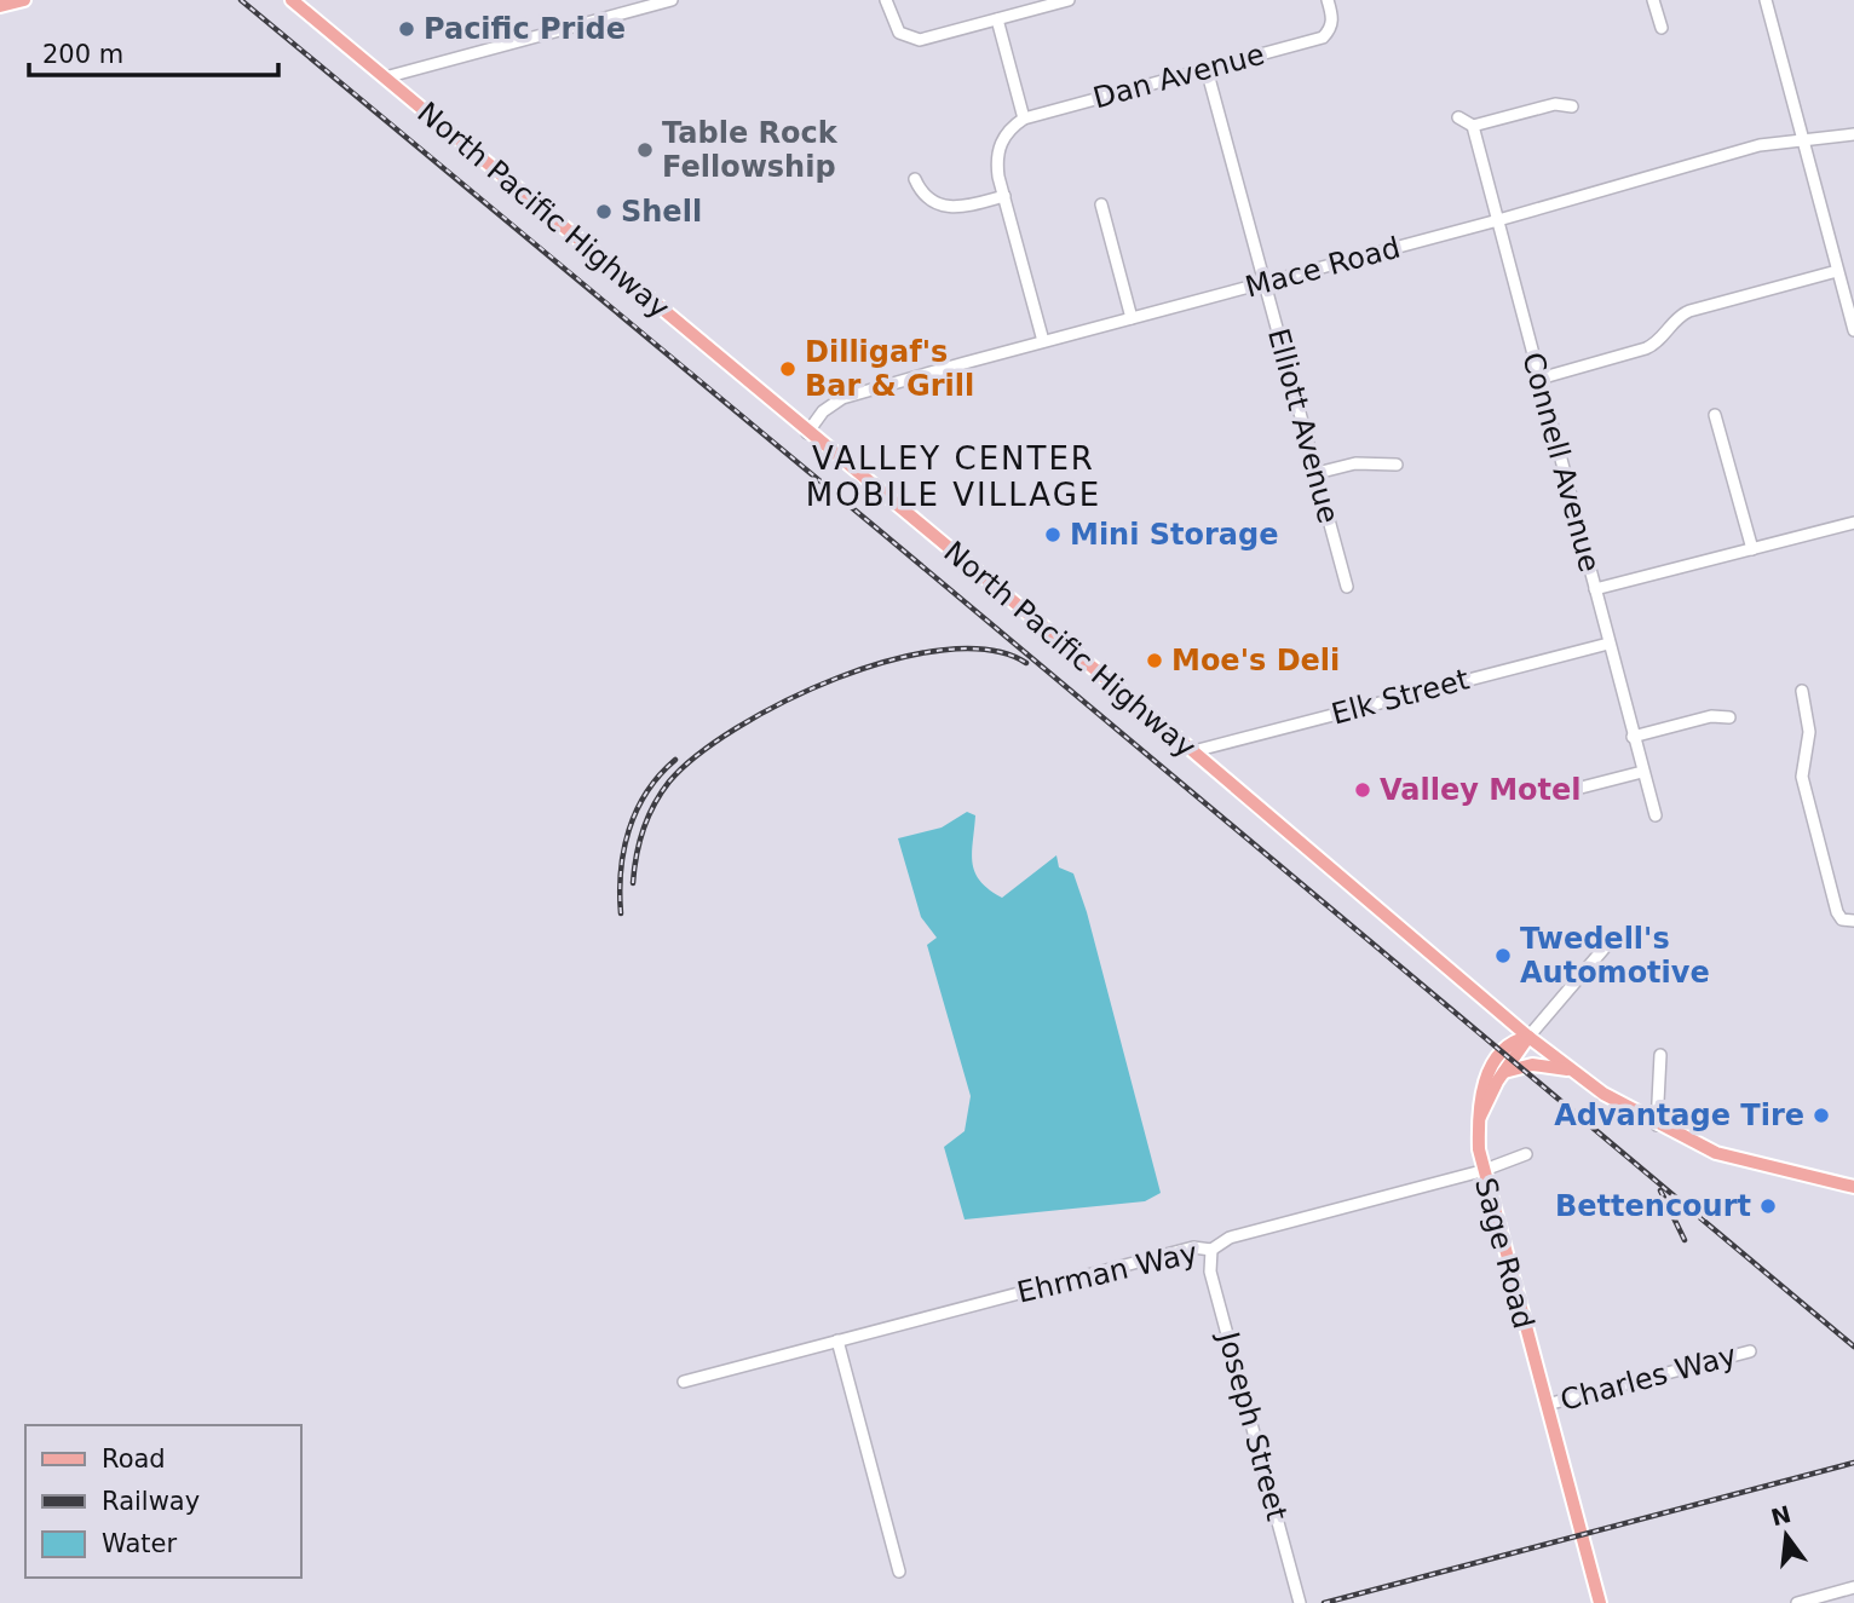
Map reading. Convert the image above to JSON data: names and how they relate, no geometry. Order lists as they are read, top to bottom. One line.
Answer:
{"streets":{"main road":["North Pacific Highway","Sage Road"],"street":["Dan Avenue","Mace Road","Elliott Avenue","Connell Avenue","Elk Street","Ehrman Way","Charles Way","Joseph Street"]},"crossings":[["Dan Avenue","Elliott Avenue"],["North Pacific Highway","Mace Road"],["North Pacific Highway","Elk Street"],["North Pacific Highway","Sage Road"],["Mace Road","Elliott Avenue"],["Mace Road","Connell Avenue"],["Connell Avenue","Elk Street"],["Sage Road","Ehrman Way"],["Sage Road","Charles Way"],["Ehrman Way","Joseph Street"]],"districts":["VALLEY CENTER MOBILE VILLAGE"],"places":["Pacific Pride","Table Rock Fellowship","Shell","Dilligaf's Bar & Grill","Mini Storage","Moe's Deli","Valley Motel","Twedell's Automotive","Advantage Tire","Bettencourt"],"legend":["Road","Railway","Water"],"scale_bar":"200 m","north":"top"}
